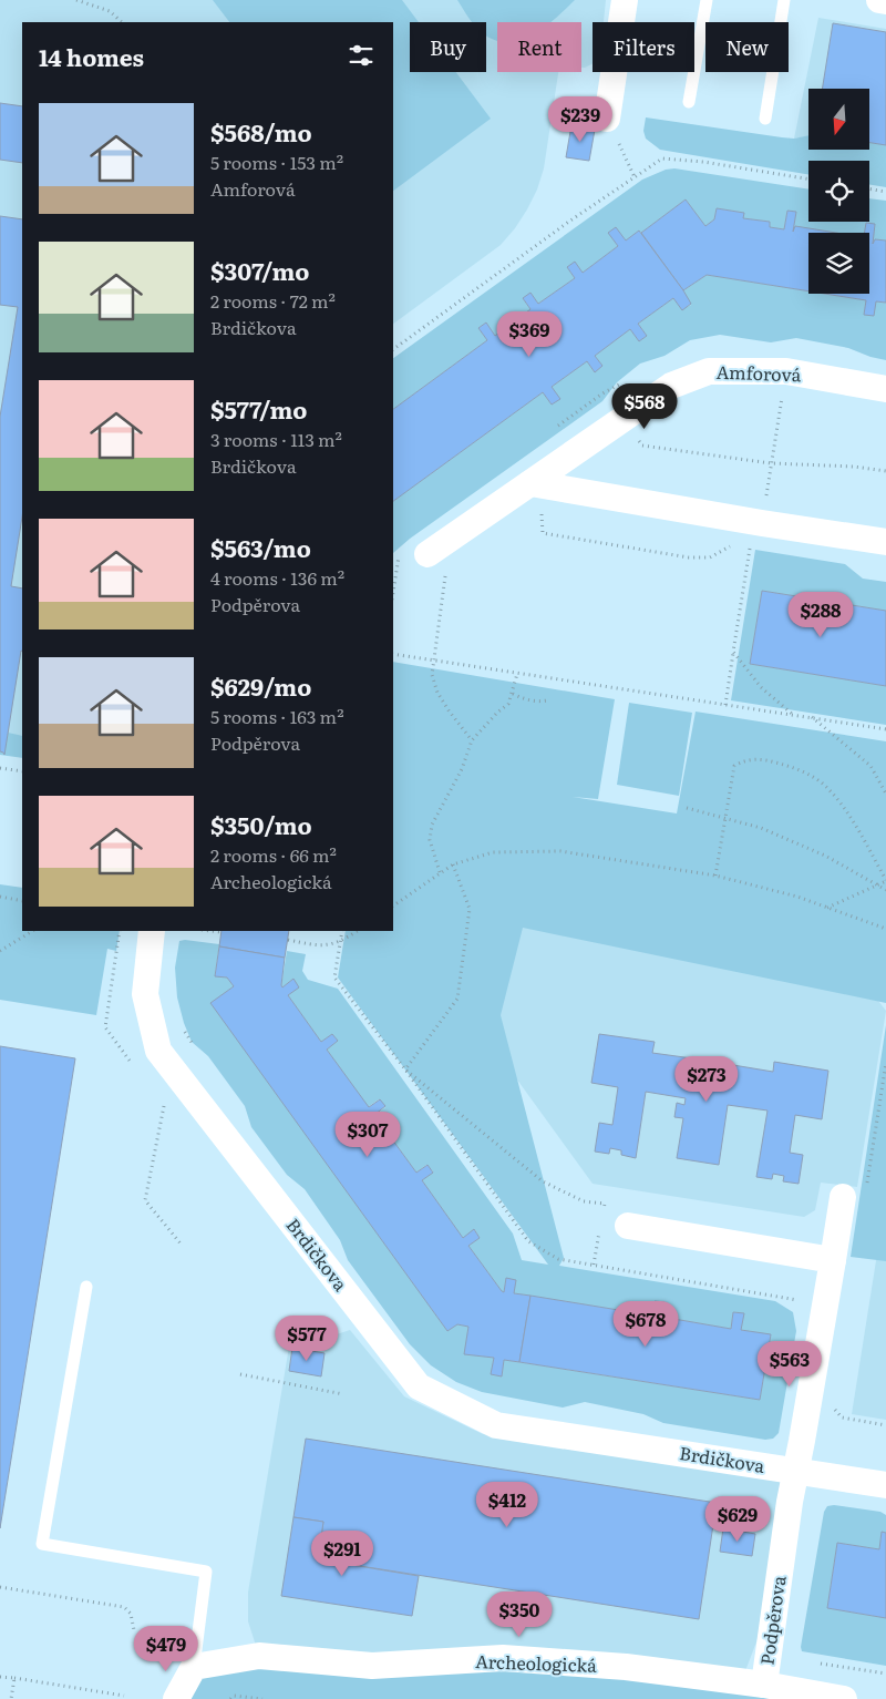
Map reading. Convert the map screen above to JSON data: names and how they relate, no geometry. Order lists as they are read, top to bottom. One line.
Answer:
{"streets":{"street":["Amforová","Brdičkova","Podpěrova","Archeologická"]},"crossings":[["Brdičkova","Podpěrova"],["Podpěrova","Archeologická"]],"north":"bottom","page":{"chip":["Buy","Rent","Filters","New"],"heading":"14 homes","list":[{"name":"$568/mo","note":"5 rooms · 153 m² · Amforová"},{"name":"$307/mo","note":"2 rooms · 72 m² · Brdičkova"},{"name":"$577/mo","note":"3 rooms · 113 m² · Brdičkova"},{"name":"$563/mo","note":"4 rooms · 136 m² · Podpěrova"},{"name":"$629/mo","note":"5 rooms · 163 m² · Podpěrova"},{"name":"$350/mo","note":"2 rooms · 66 m² · Archeologická"}],"price":["$239","$369","$568","$288","$273","$307","$678","$577","$563","$412","$629","$291","$350","$479"]}}
